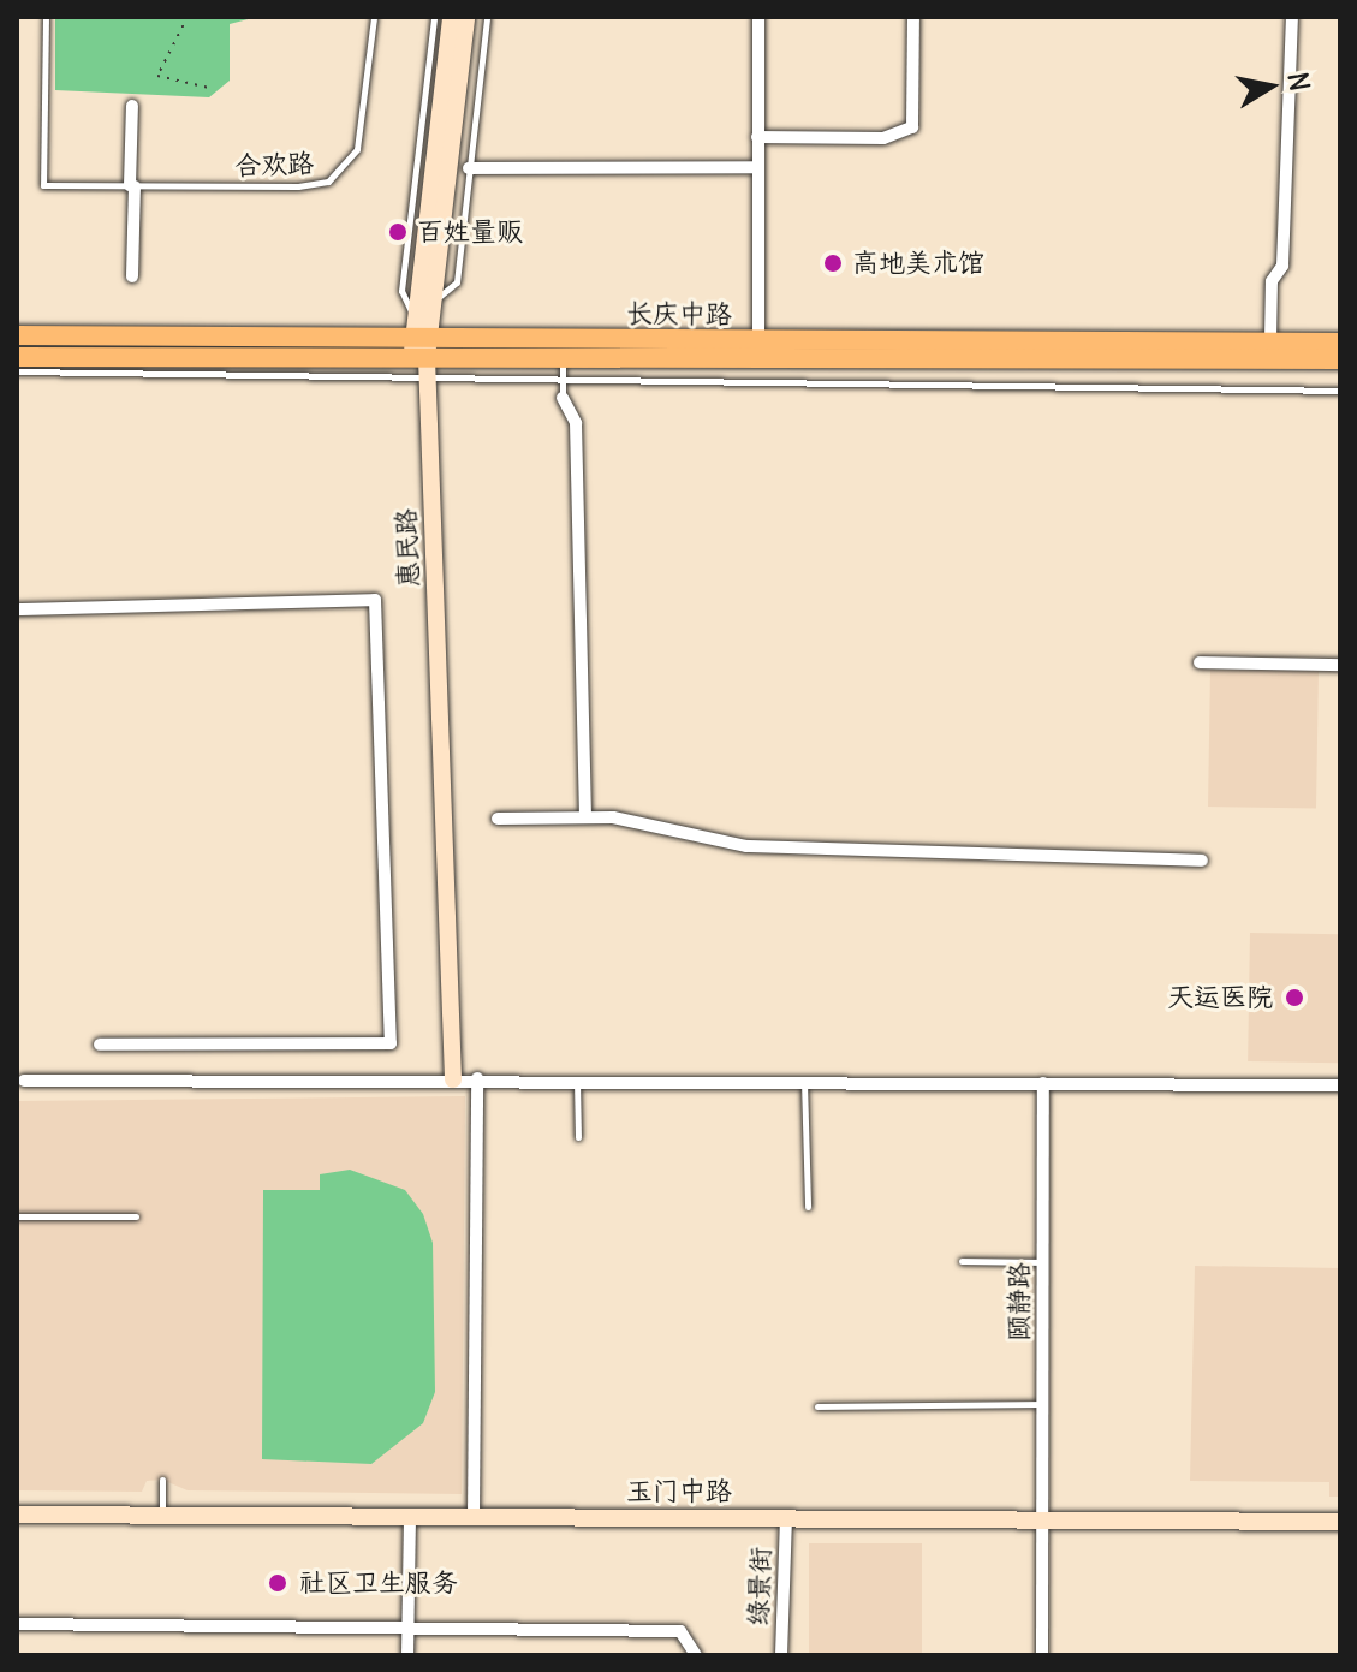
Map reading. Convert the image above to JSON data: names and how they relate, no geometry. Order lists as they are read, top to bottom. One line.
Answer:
{"streets":{"main road":["长庆中路"],"street":["惠民路","颐静路","玉门中路","绿景街"],"lane":["合欢路"]},"crossings":[["长庆中路","惠民路"],["颐静路","玉门中路"],["玉门中路","绿景街"]],"places":["百姓量贩","高地美术馆","天运医院","社区卫生服务"],"north":"right"}
